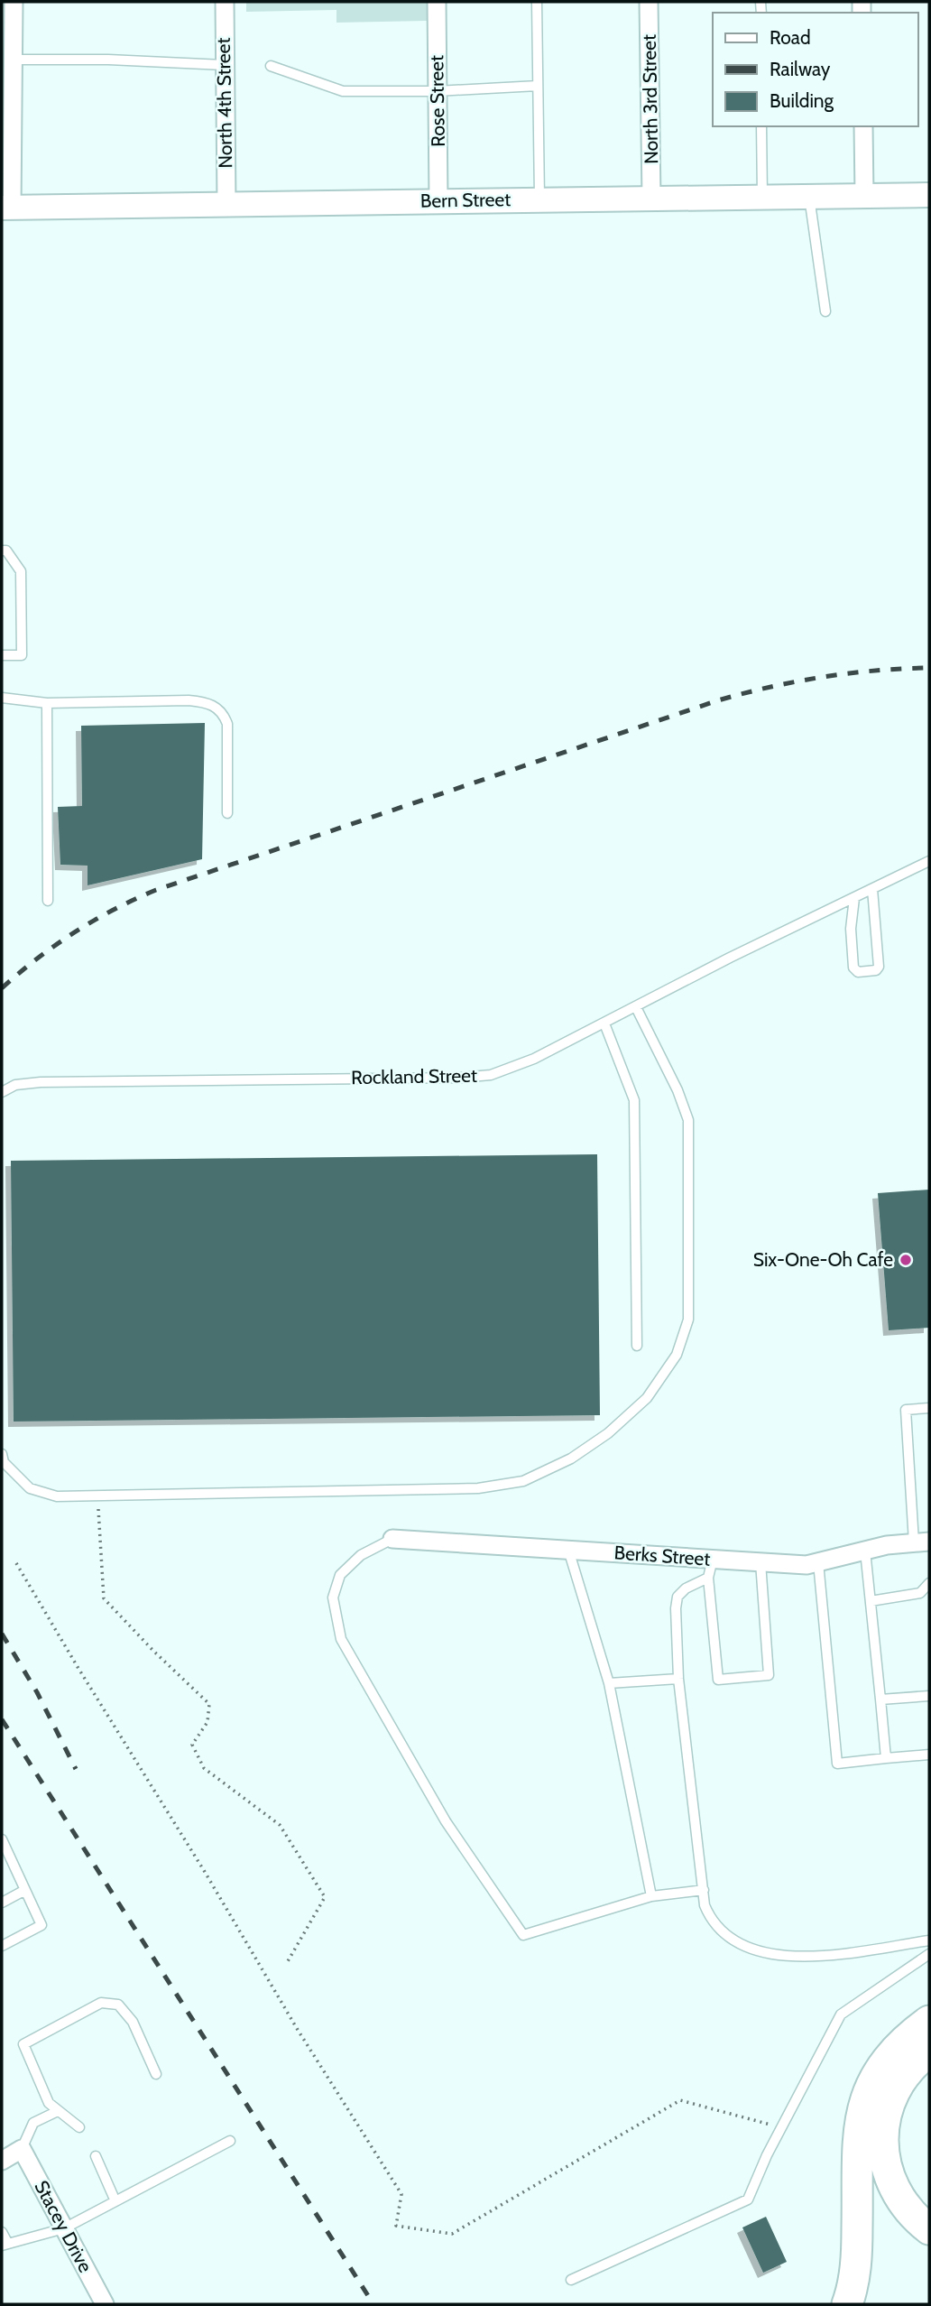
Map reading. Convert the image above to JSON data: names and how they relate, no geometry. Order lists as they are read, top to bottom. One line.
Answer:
{"streets":{"street":["North 3rd Street","Rose Street","North 4th Street","Bern Street","Berks Street","Stacey Drive"],"lane":["Rockland Street"]},"crossings":[["North 3rd Street","Bern Street"],["Rose Street","Bern Street"],["North 4th Street","Bern Street"]],"places":["Six-One-Oh Cafe"],"legend":["Road","Railway","Building"]}
